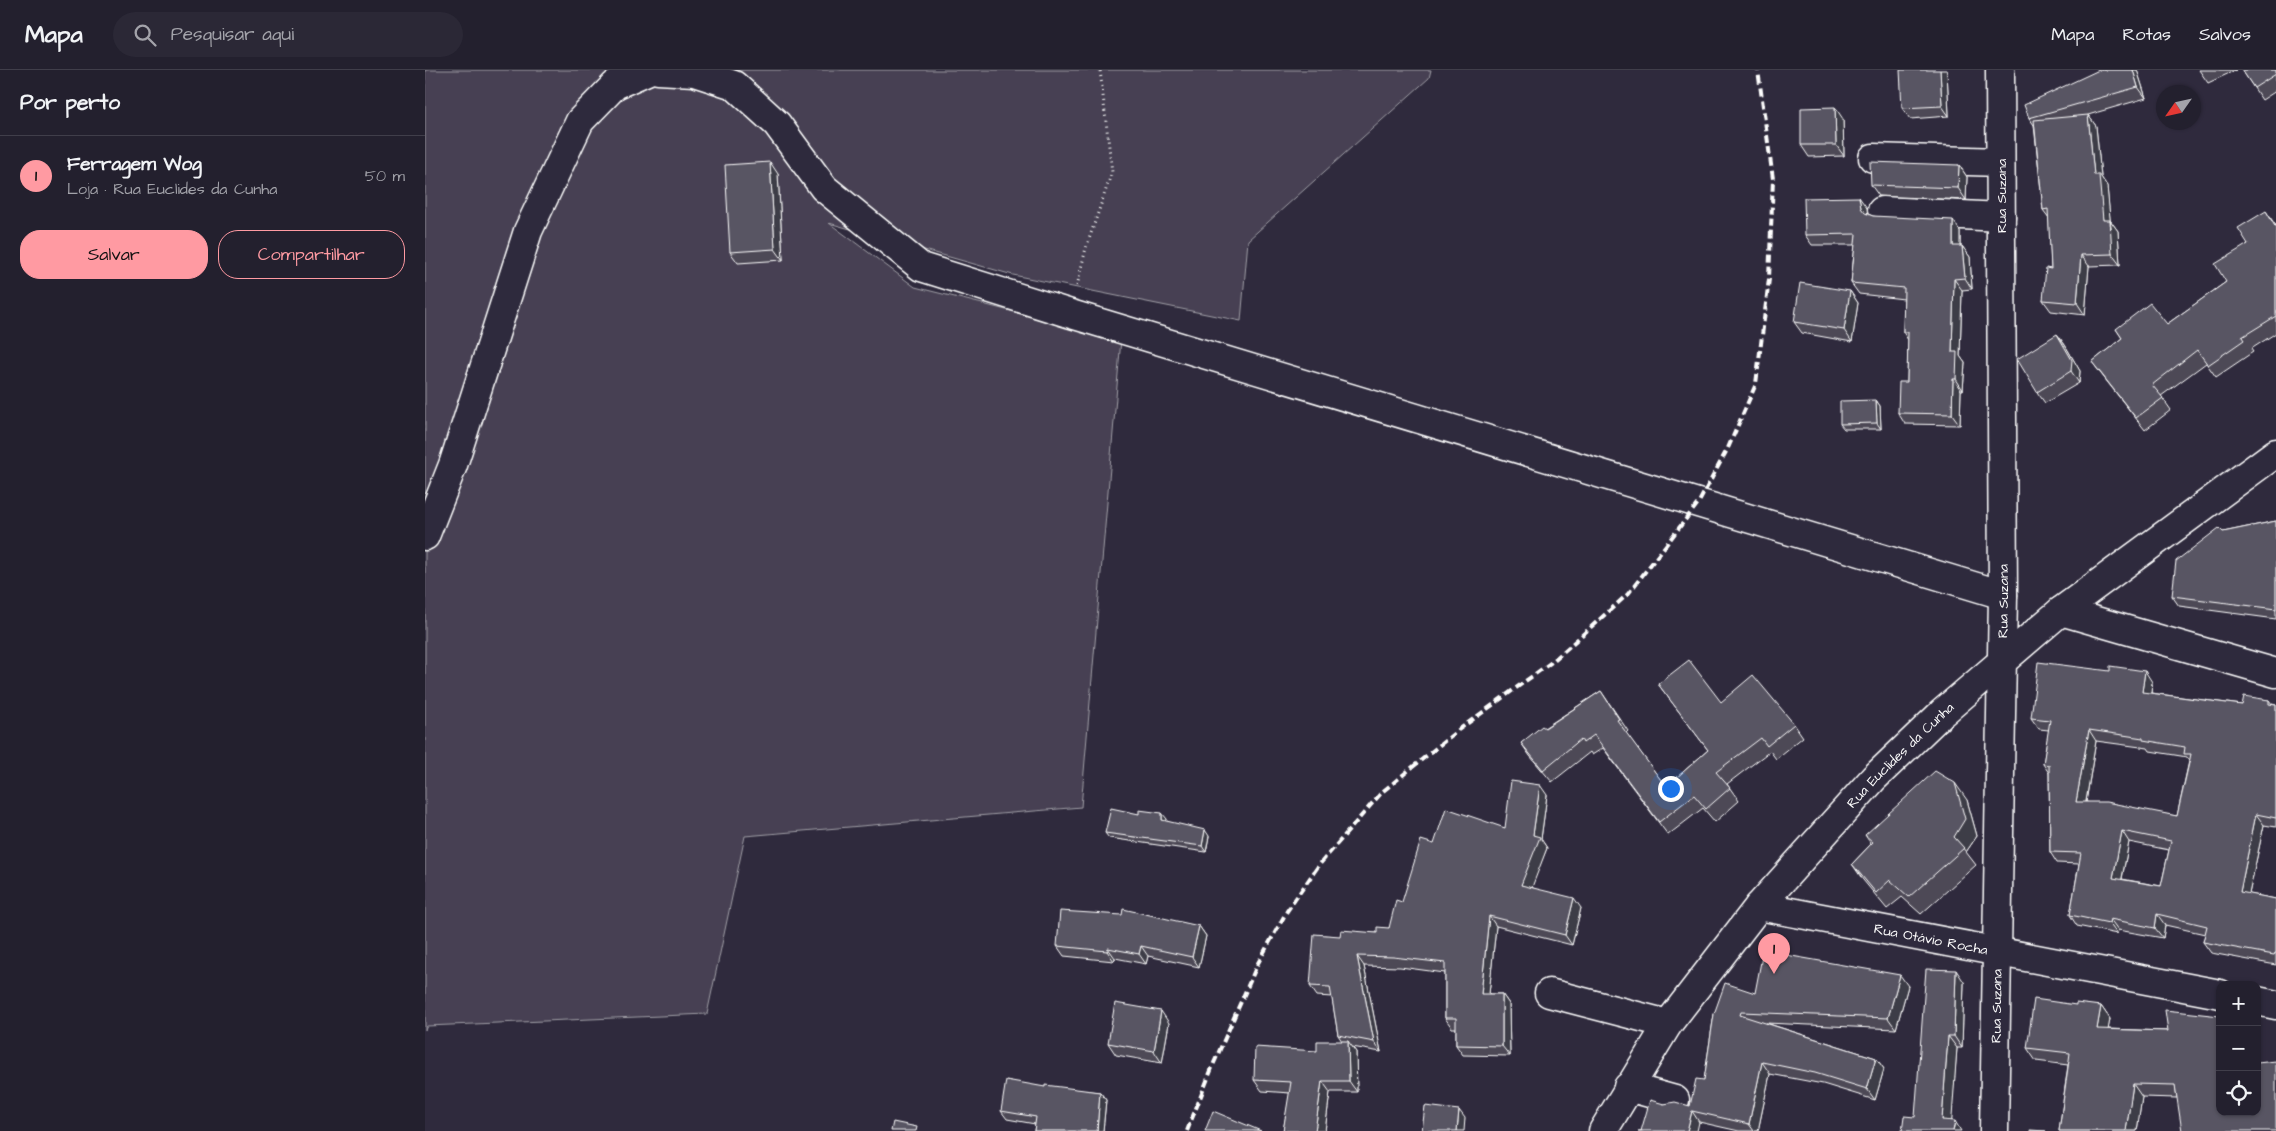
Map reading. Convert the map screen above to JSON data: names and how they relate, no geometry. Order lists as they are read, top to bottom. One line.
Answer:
{"streets":{"street":["Rua Suzana","Rua Euclides da Cunha","Rua Otávio Rocha"]},"crossings":[["Rua Suzana","Rua Euclides da Cunha"],["Rua Suzana","Rua Otávio Rocha"],["Rua Euclides da Cunha","Rua Otávio Rocha"]],"north":"bottom left","page":{"header":"Mapa","search":"Pesquisar aqui","nav":["Mapa","Rotas","Salvos"],"heading":"Por perto","list":[{"mark":"1","name":"Ferragem Wog","note":"Loja · Rua Euclides da Cunha","value":"50 m"}],"buttons":["Salvar","Compartilhar"],"pins":"1","map_buttons":["+","−"]}}
